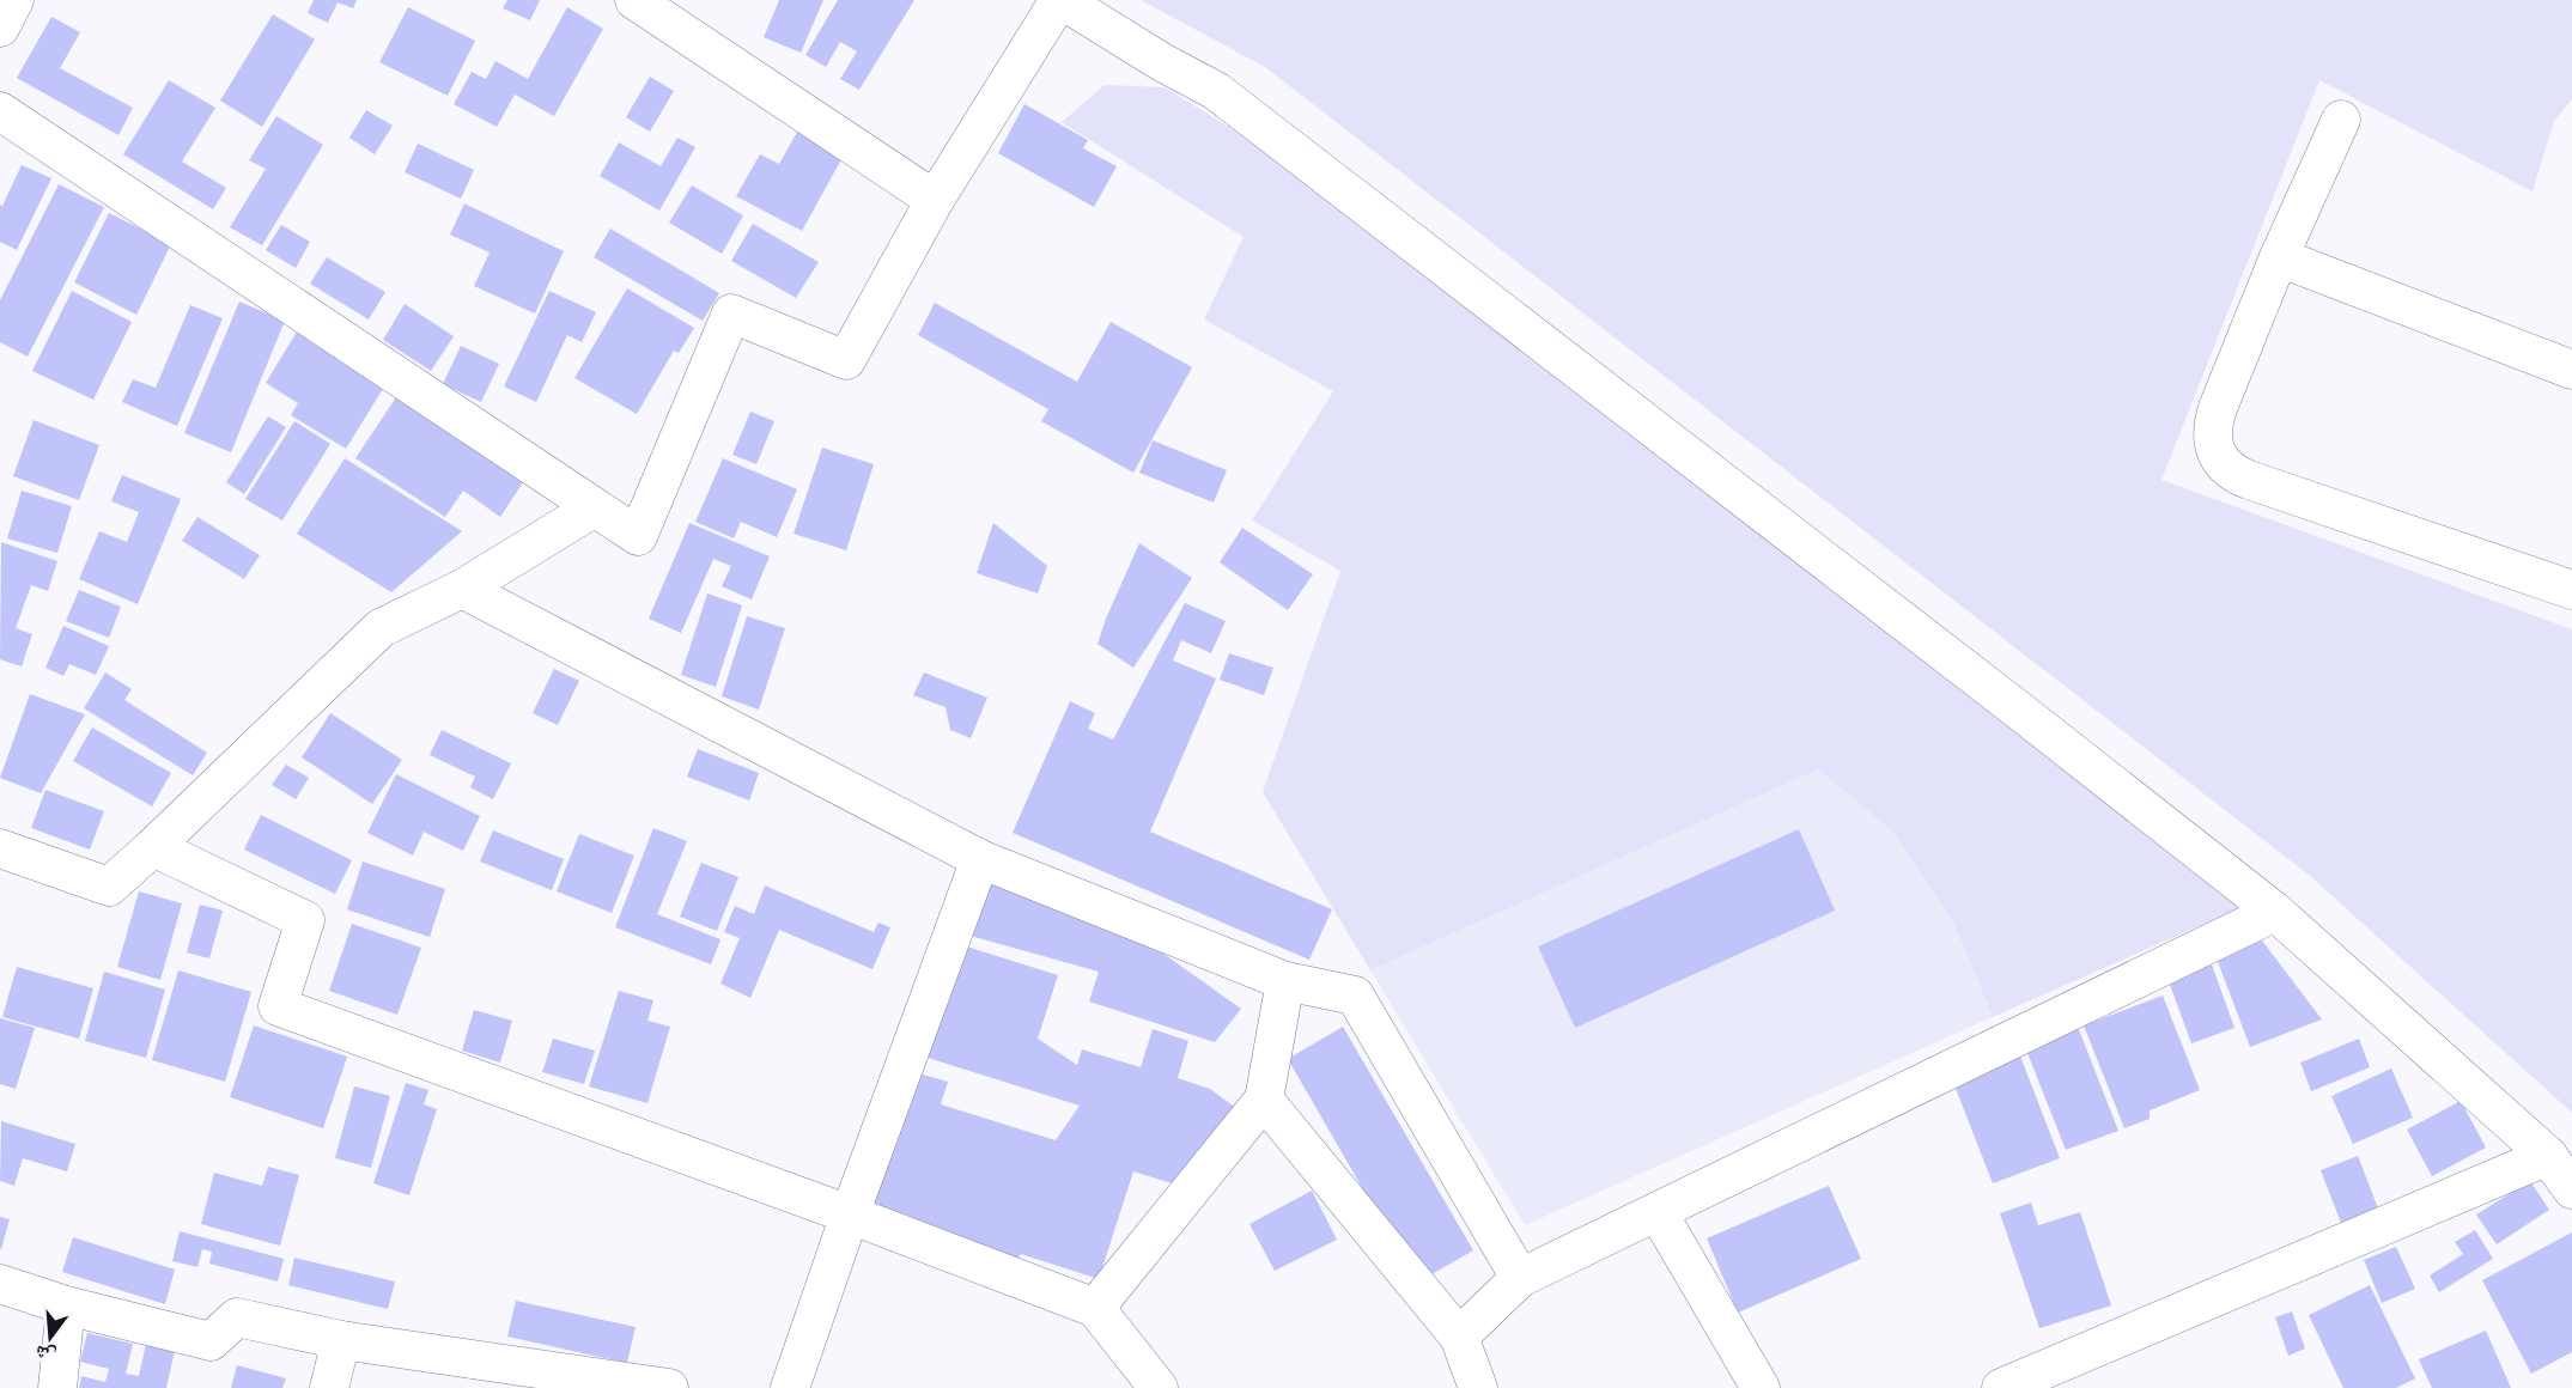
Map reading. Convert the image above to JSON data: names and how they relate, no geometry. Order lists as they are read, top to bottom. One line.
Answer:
{"north":"bottom"}
